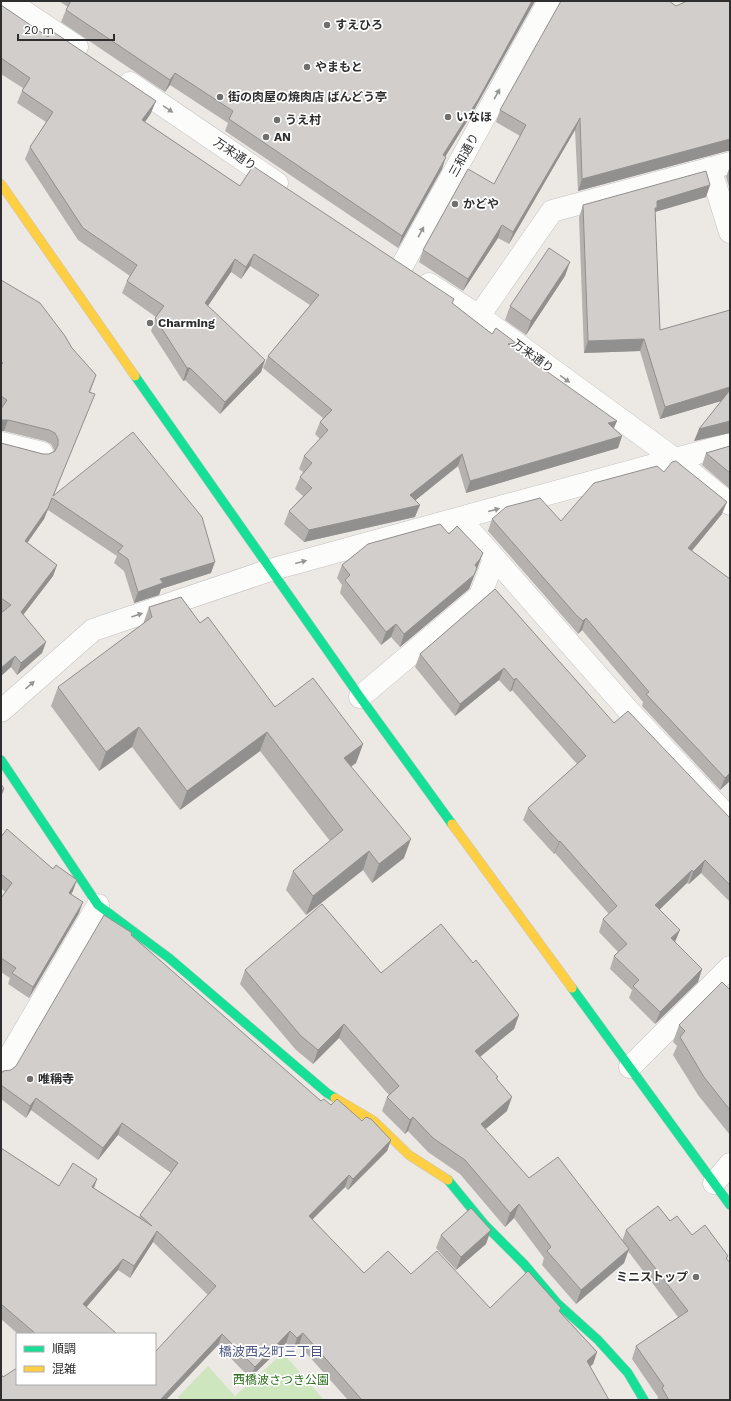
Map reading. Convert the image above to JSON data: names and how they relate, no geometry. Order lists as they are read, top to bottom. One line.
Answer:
{"streets":{"street":["万来通り","三和通り"]},"crossings":[["万来通り","三和通り"]],"one_way":["三和通り"],"districts":["橋波西之町三丁目"],"parks":["西橋波さつき公園"],"places":["すえひろ","やまもと","街の肉屋の焼肉店 ばんどう亭","いなほ","うえ村","AN","かどや","Charming","唯稱寺","ミニストップ"],"legend":["順調","混雑"],"scale_bar":"20 m"}
